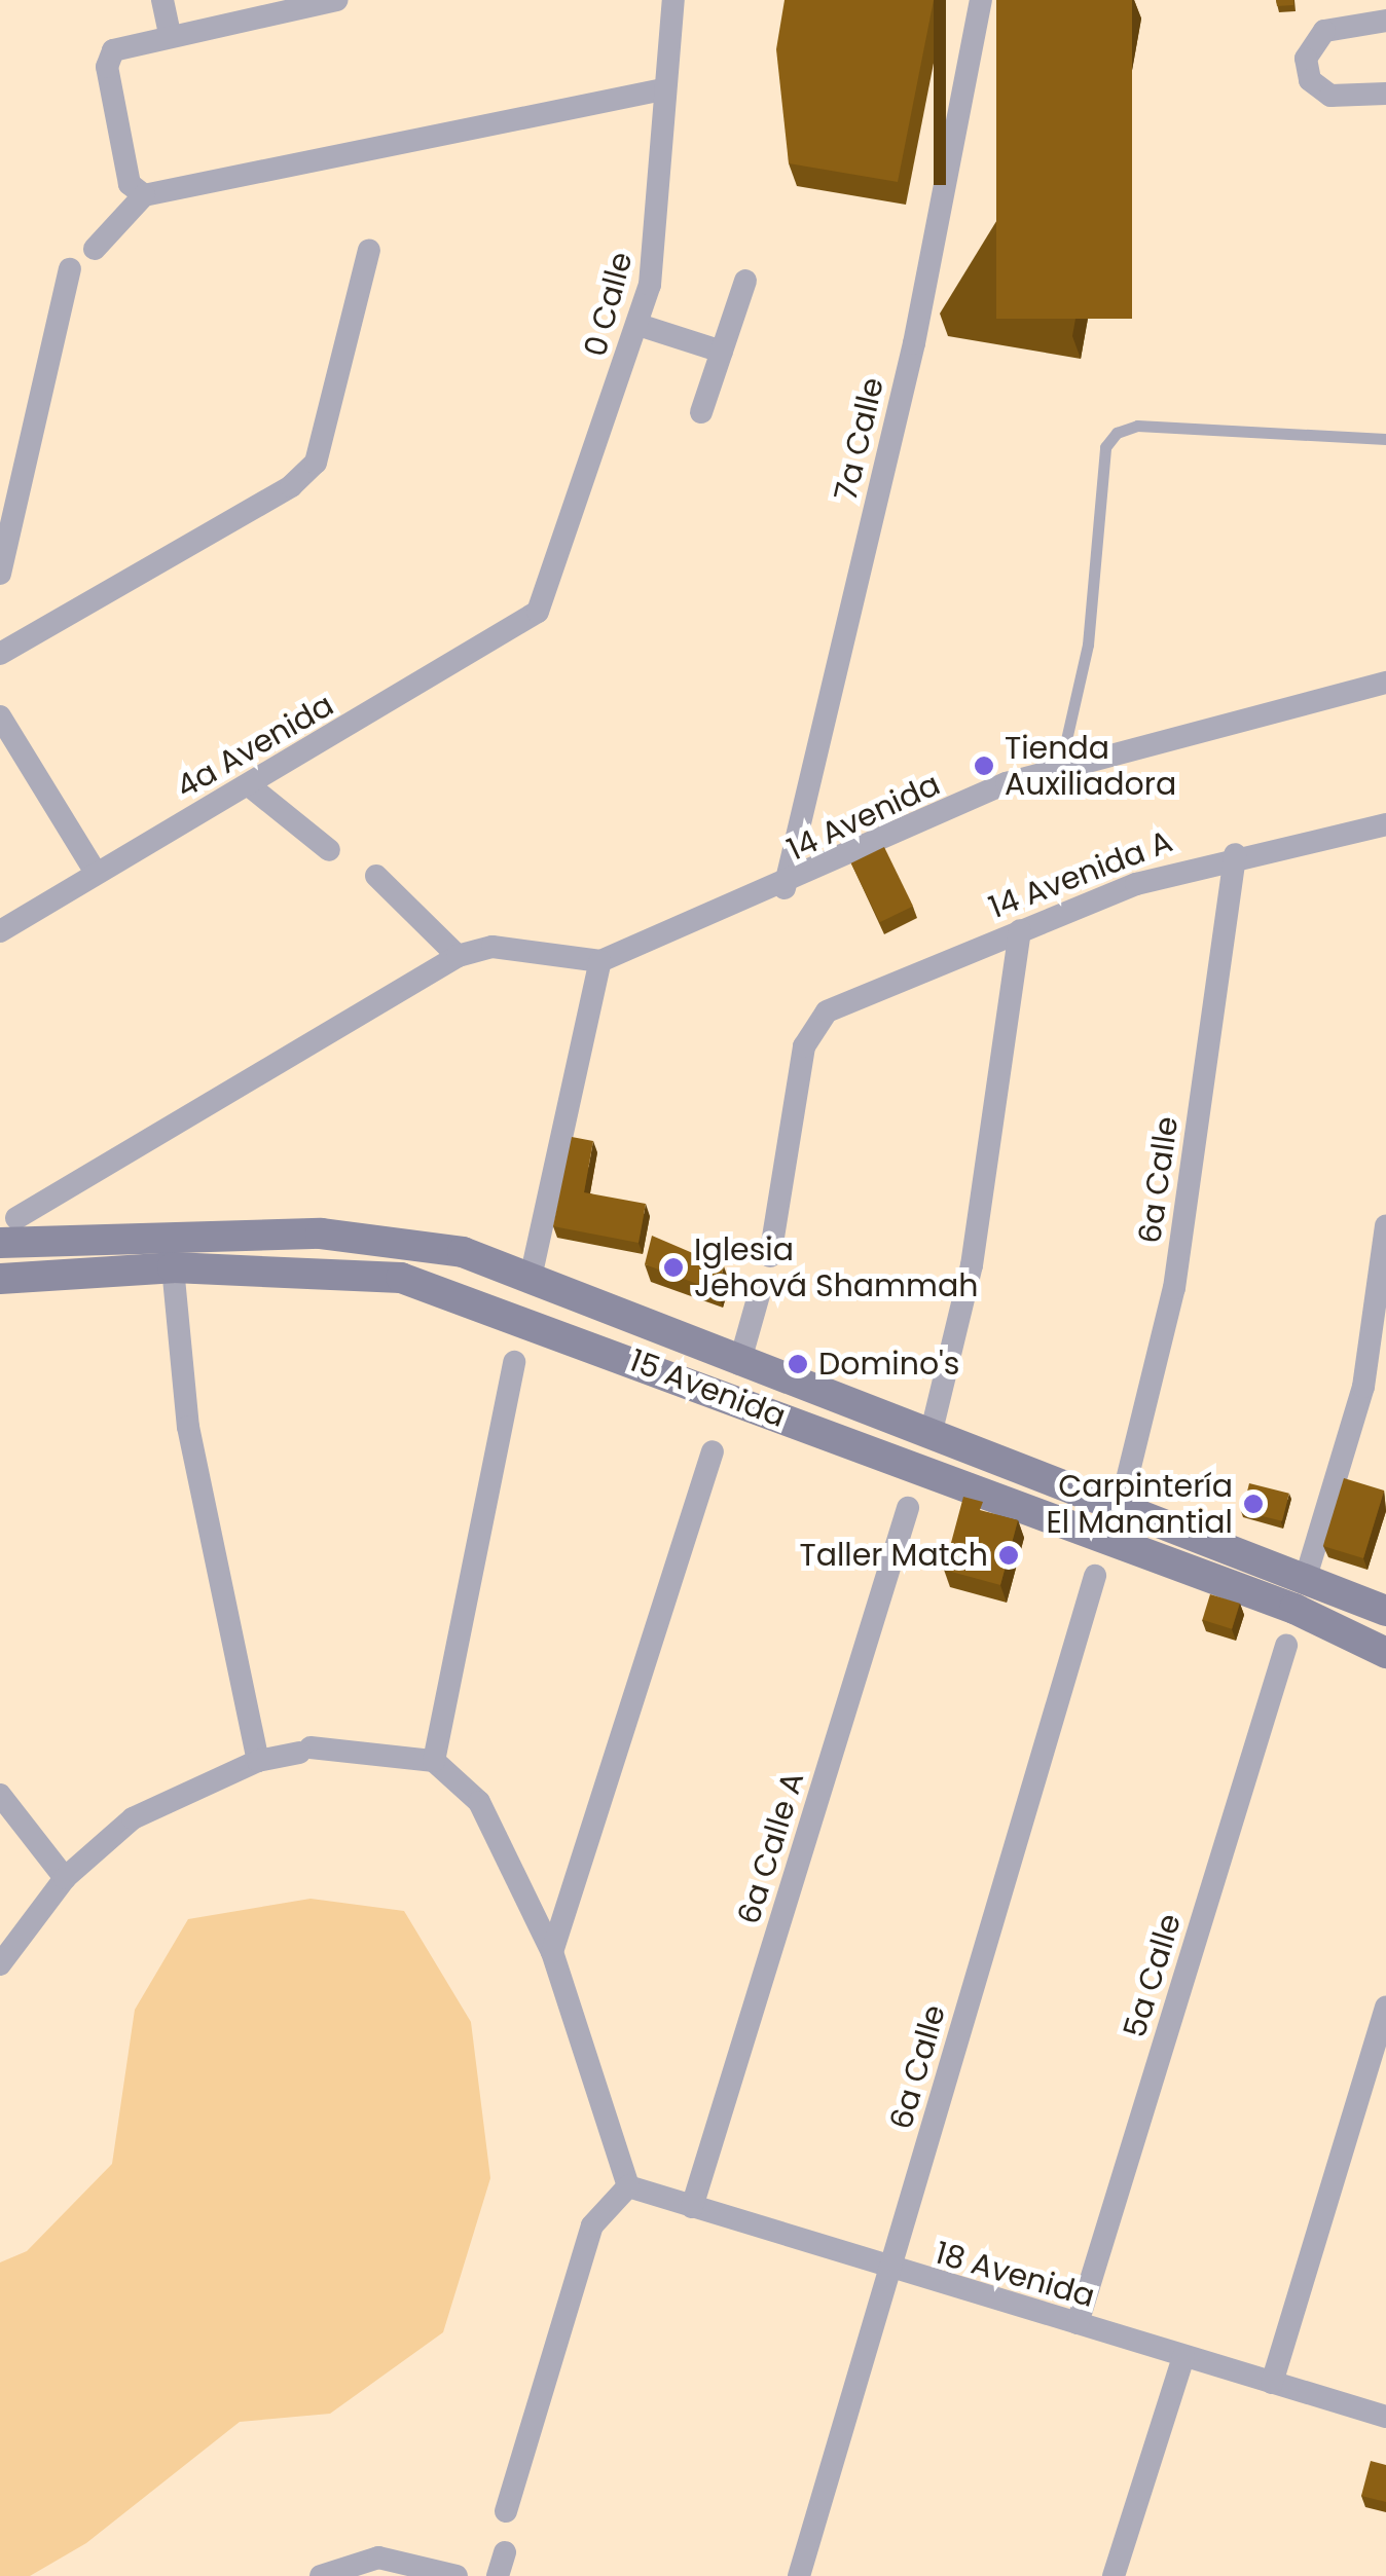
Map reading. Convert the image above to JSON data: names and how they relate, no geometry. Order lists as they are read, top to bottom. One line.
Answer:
{"streets":{"main road":["15 Avenida"],"street":["0 Calle","7a Calle","4a Avenida","14 Avenida","14 Avenida A","6a Calle","6a Calle A","5a Calle","18 Avenida"]},"crossings":[["0 Calle","4a Avenida"],["7a Calle","14 Avenida"],["14 Avenida A","6a Calle"],["6a Calle","15 Avenida"],["6a Calle","18 Avenida"],["6a Calle A","18 Avenida"],["5a Calle","18 Avenida"]],"places":["Tienda Auxiliadora","Iglesia Jehová Shammah","Domino's","Carpintería El Manantial","Taller Match"]}
